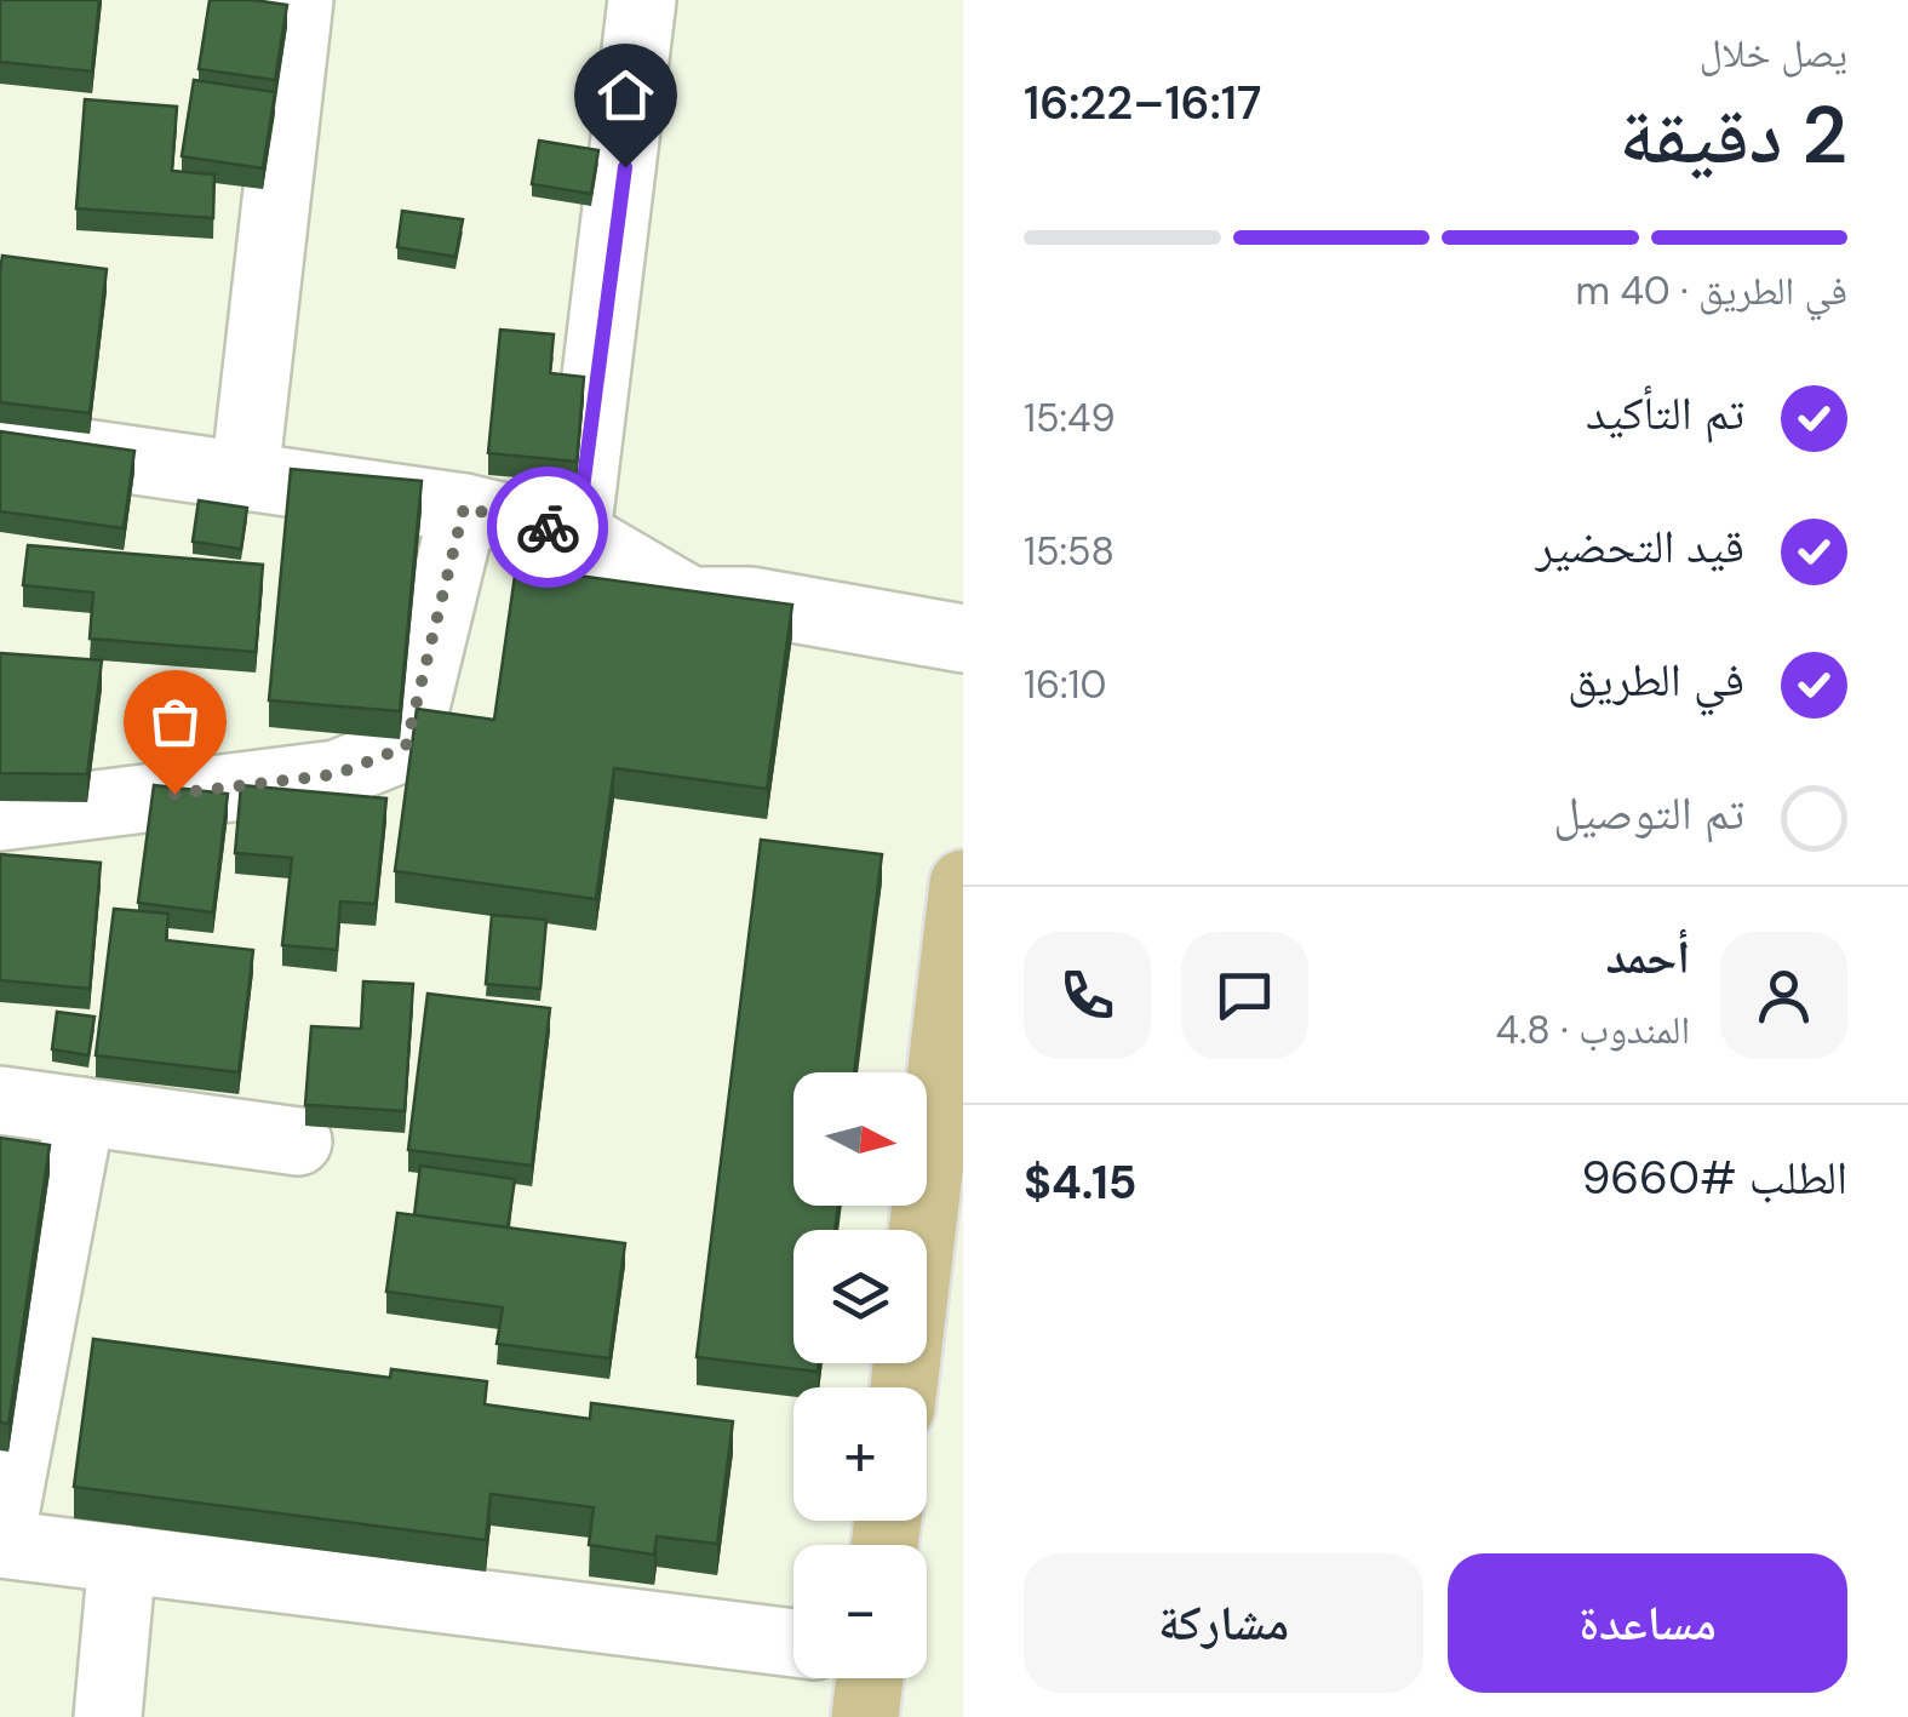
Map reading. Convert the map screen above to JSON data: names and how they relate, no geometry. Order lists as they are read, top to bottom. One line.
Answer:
{"north":"right","page":{"heading":["2 دقيقة","يصل خلال","16:17–16:22"],"panel":["أحمد","المندوب · 4.8","الطلب #9660","$4.15"],"bar":"في الطريق · 40 m","list":[["تم التأكيد","15:49"],["قيد التحضير","15:58"],["في الطريق","16:10"],"تم التوصيل"],"map_buttons":["+","−"],"buttons":["مساعدة","مشاركة"]}}
